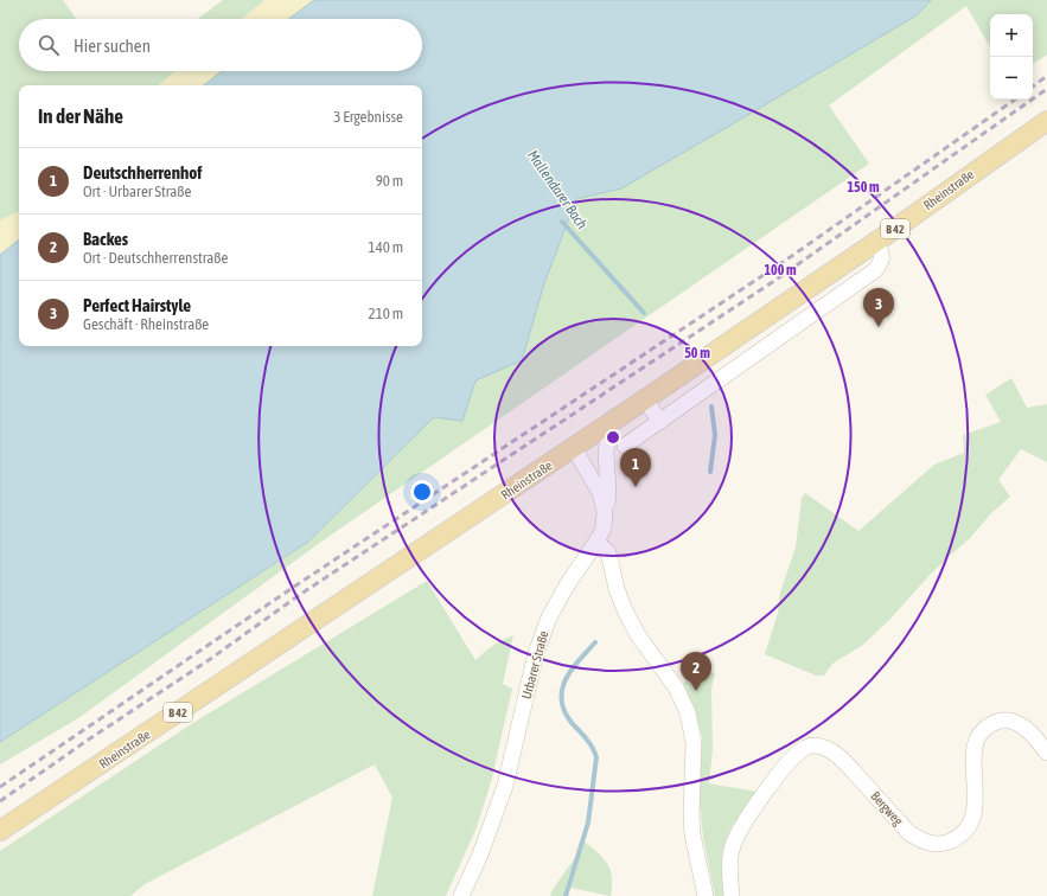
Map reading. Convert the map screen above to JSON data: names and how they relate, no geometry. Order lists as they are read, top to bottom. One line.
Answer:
{"streets":{"main road":["Rheinstraße","B 42"],"street":["Urbarer Straße","Bergweg"]},"crossings":[["Rheinstraße","Urbarer Straße"]],"water":["Mallendarer Bach"],"page":{"map_buttons":["+","−"],"search":"Hier suchen","heading":["In der Nähe","3 Ergebnisse"],"list":[{"mark":"1","name":"Deutschherrenhof","note":"Ort · Urbarer Straße","value":"90 m"},{"mark":"2","name":"Backes","note":"Ort · Deutschherrenstraße","value":"140 m"},{"mark":"3","name":"Perfect Hairstyle","note":"Geschäft · Rheinstraße","value":"210 m"}],"pins":["3","1","2"]},"rings":["150 m","100 m","50 m"]}
